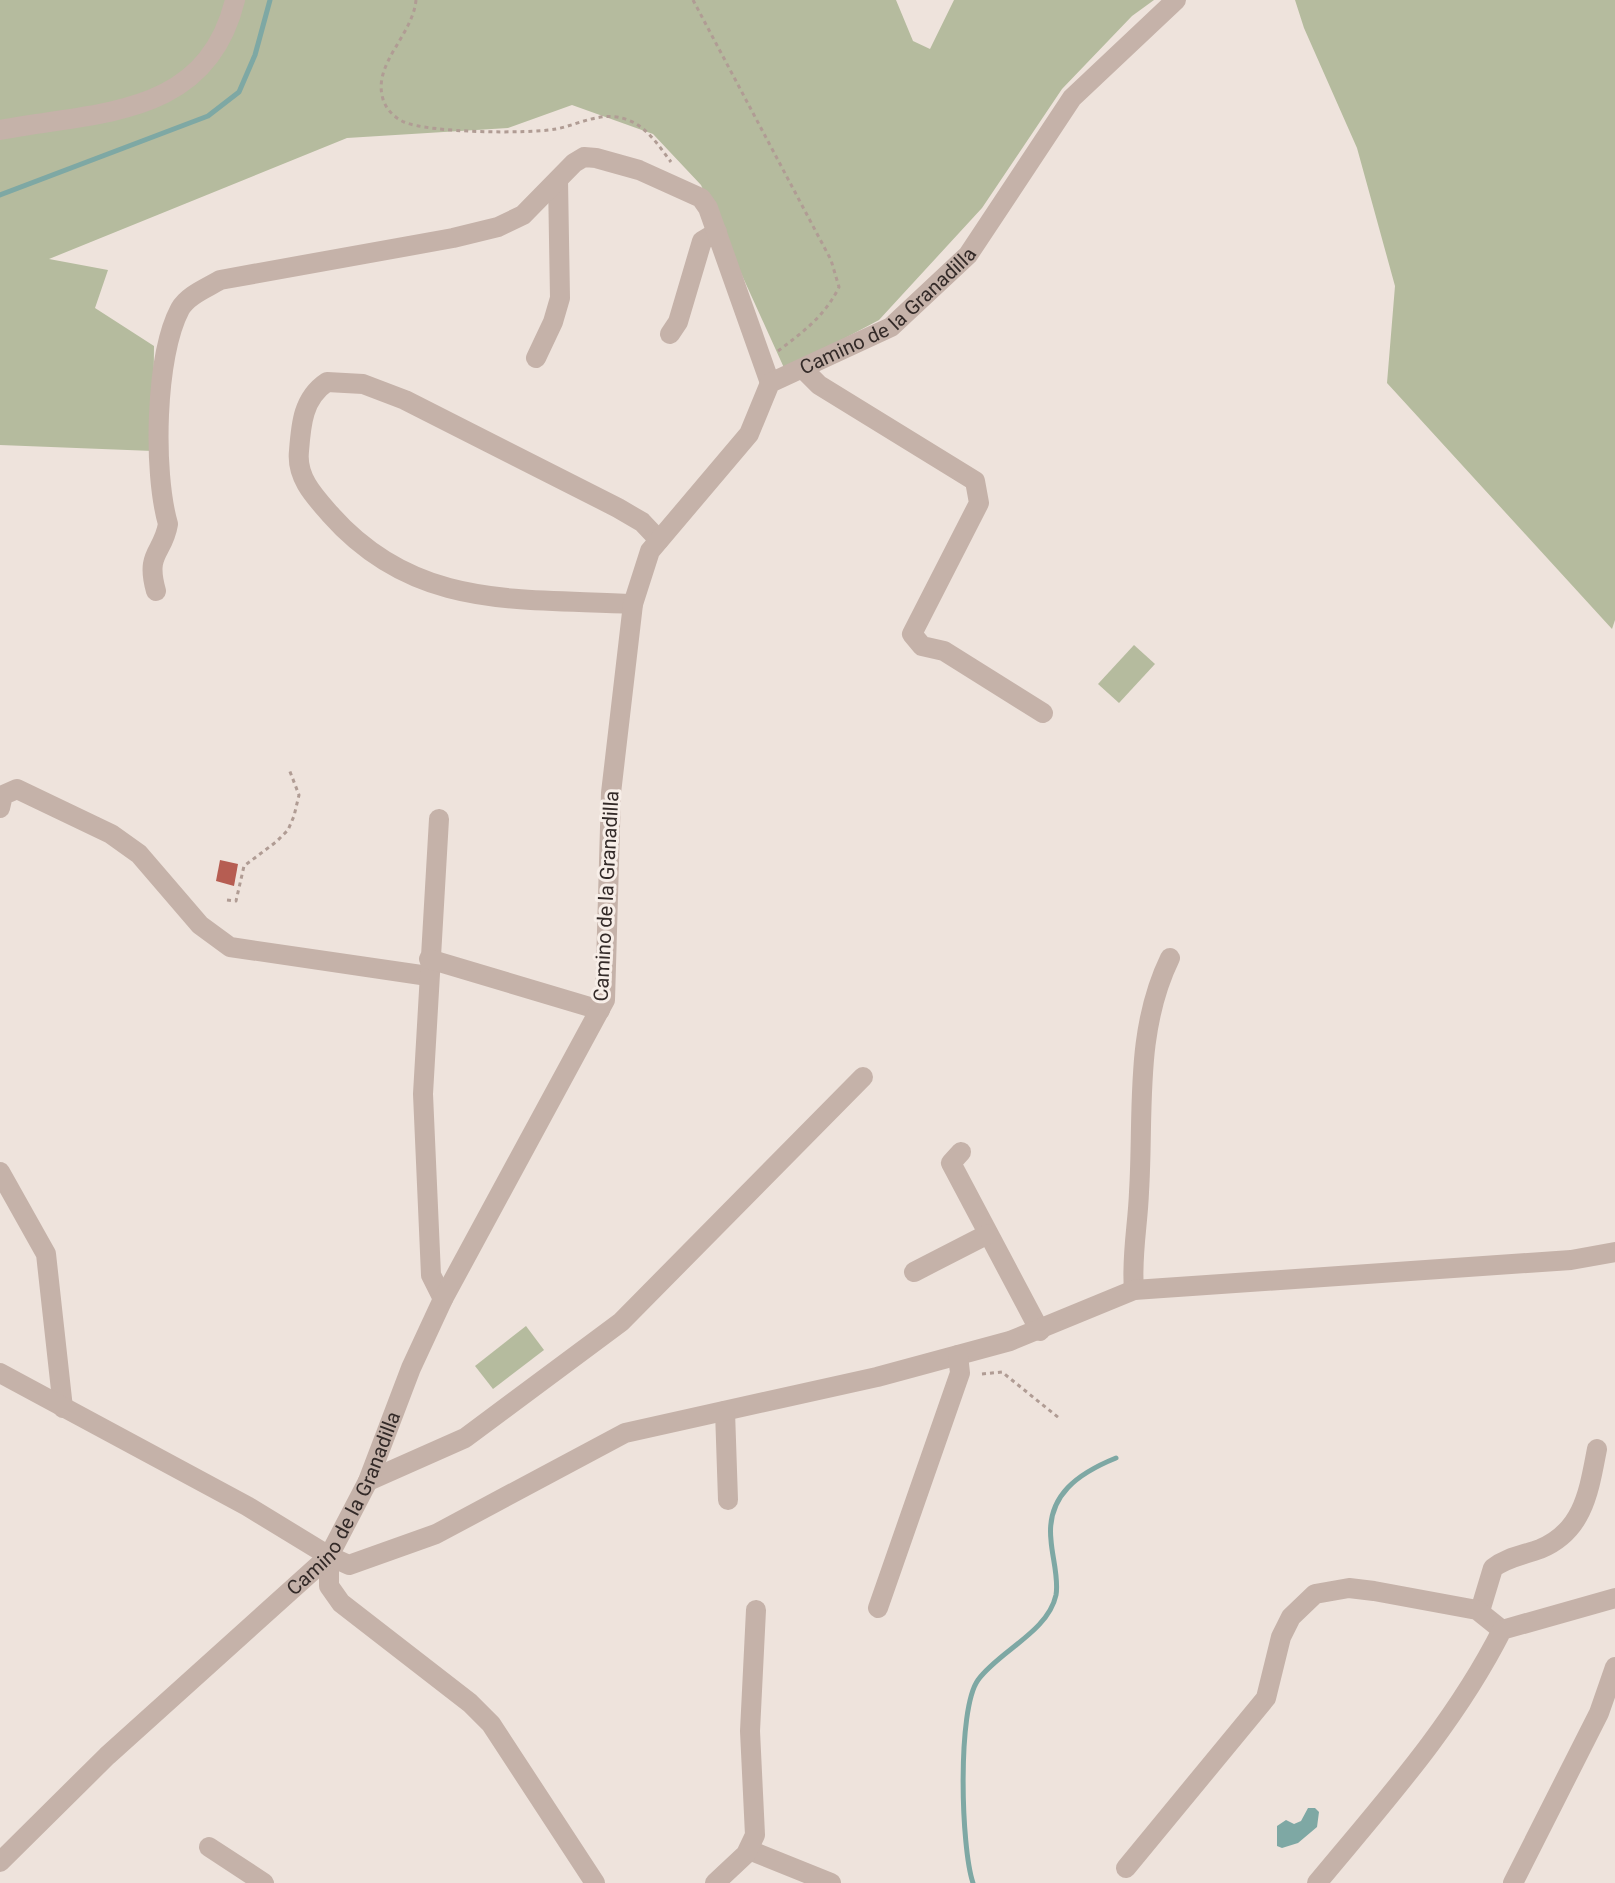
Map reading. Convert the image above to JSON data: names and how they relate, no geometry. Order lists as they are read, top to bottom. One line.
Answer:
{"streets":{"street":["Camino de la Granadilla"]}}
